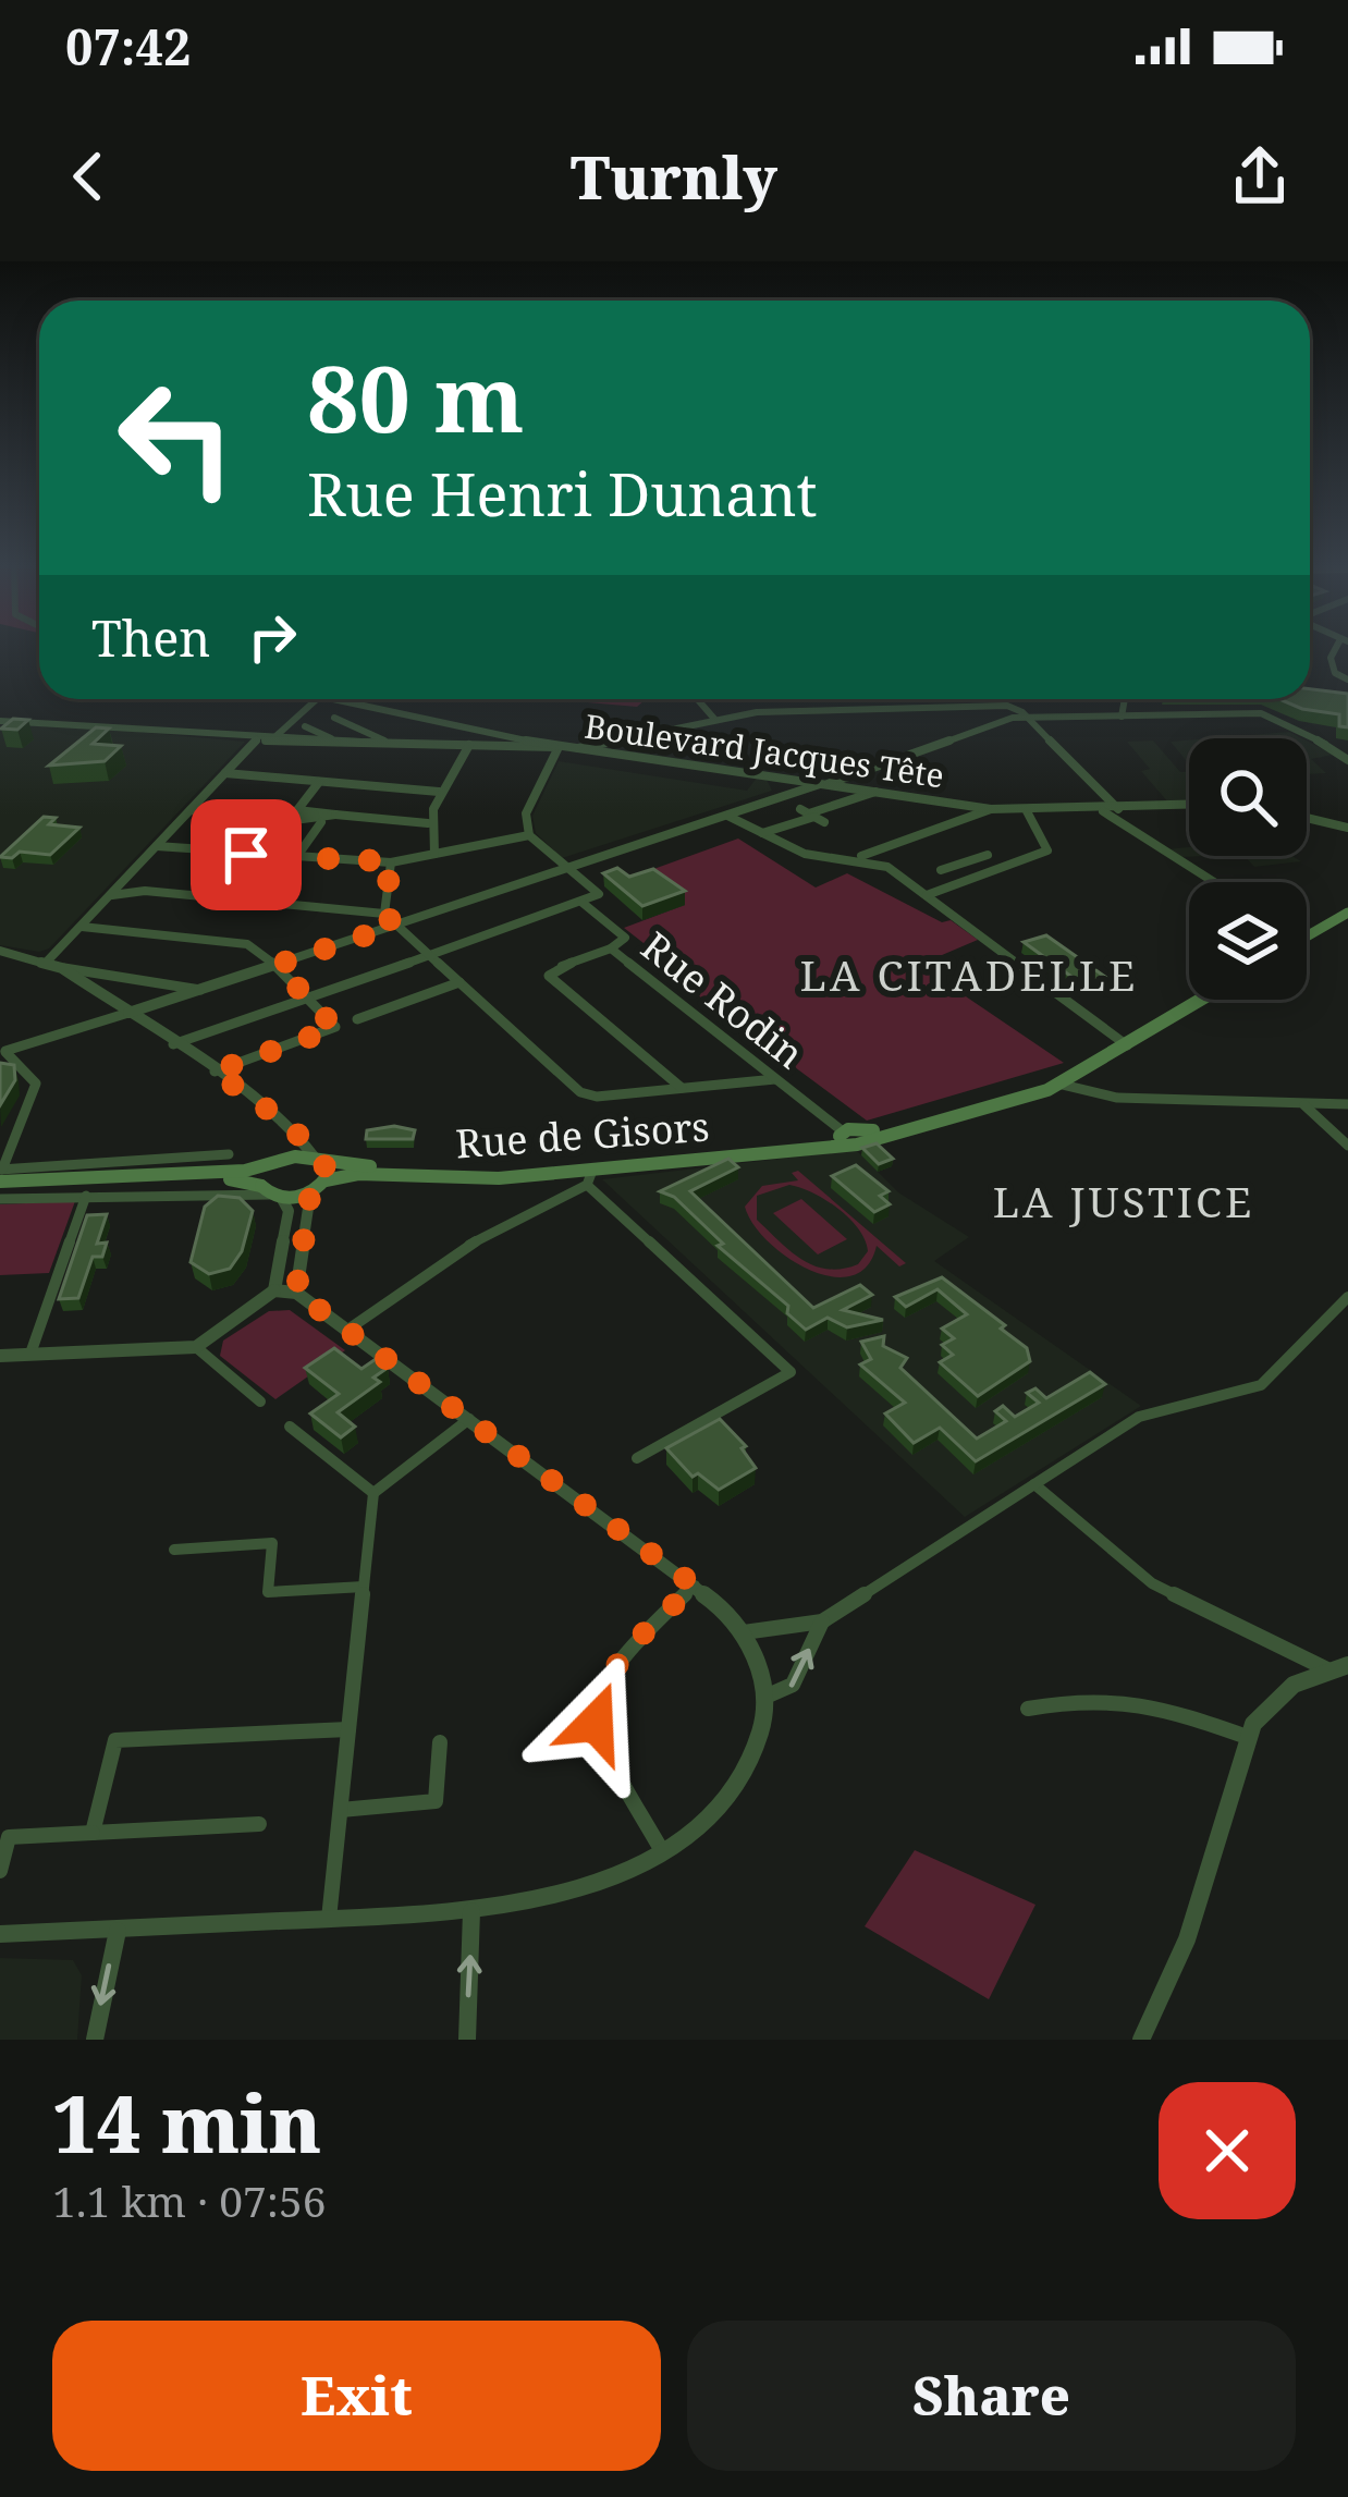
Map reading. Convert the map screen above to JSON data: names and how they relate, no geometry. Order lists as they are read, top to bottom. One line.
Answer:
{"streets":{"main road":["Rue de Gisors"],"street":["Boulevard Jacques Tête","Rue Rodin"]},"crossings":[["Rue Rodin","Rue de Gisors"]],"districts":["LA CITADELLE","LA JUSTICE"],"page":{"status":"07:42","header":"Turnly","turn":["80 m","Rue Henri Dunant"],"then":"Then","heading":["14 min","1.1 km · 07:56"],"buttons":["Exit","Share"]}}
